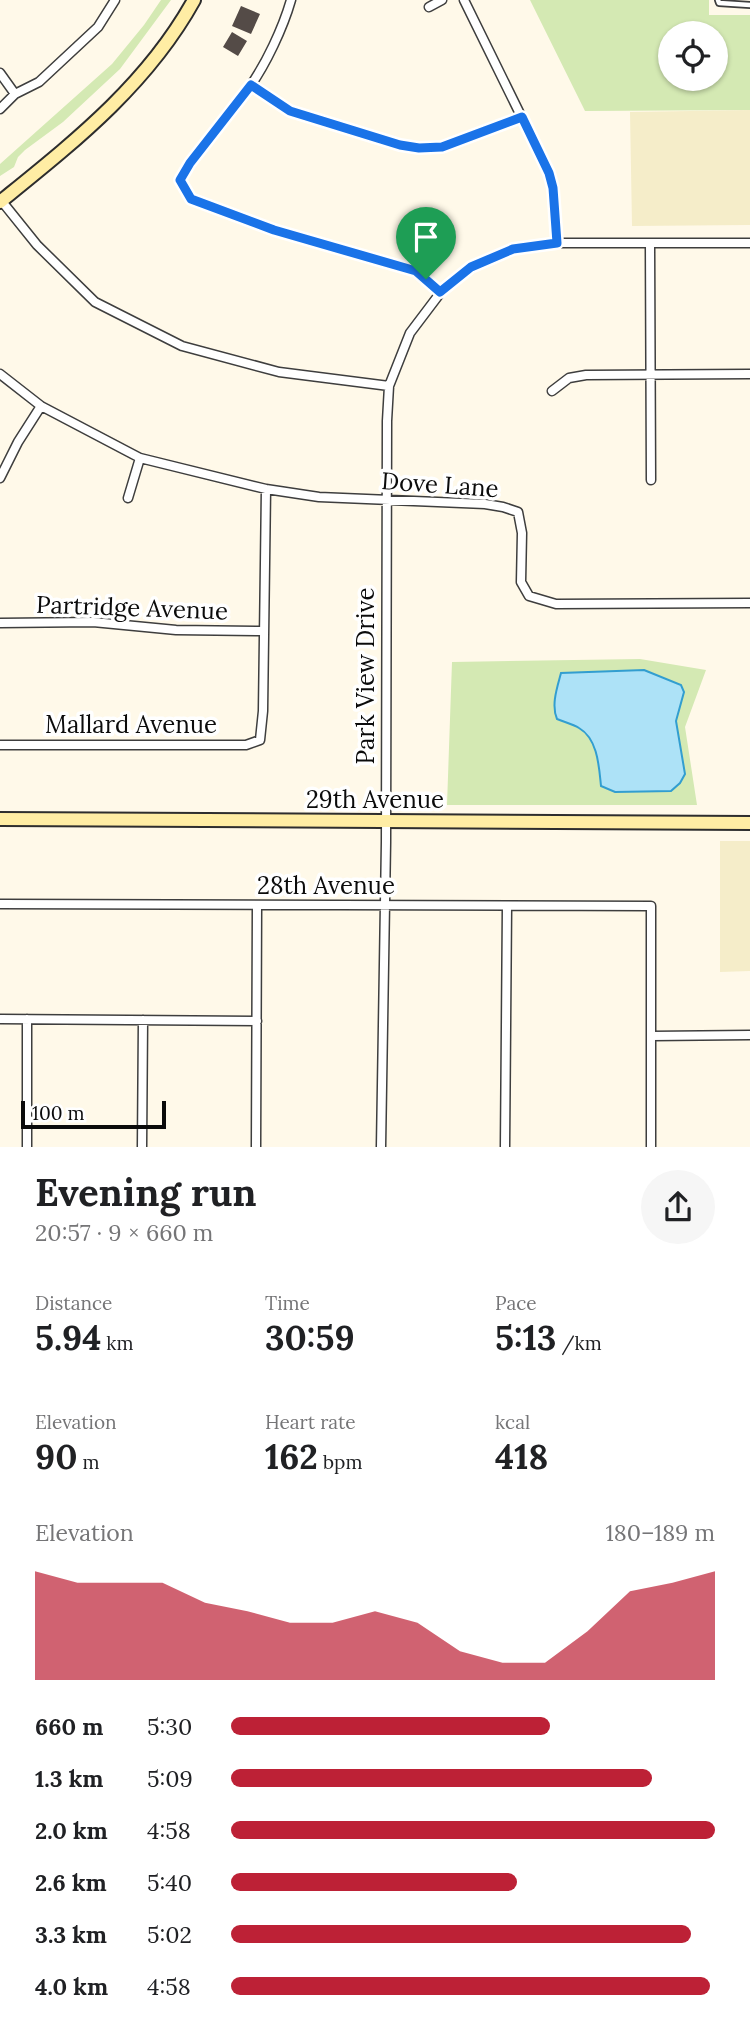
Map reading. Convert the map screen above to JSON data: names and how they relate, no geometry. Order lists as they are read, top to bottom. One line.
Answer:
{"streets":{"street":["Dove Lane","Partridge Avenue","Park View Drive","Mallard Avenue","29th Avenue","28th Avenue"]},"crossings":[["Dove Lane","Park View Drive"],["Partridge Avenue","Mallard Avenue"],["Park View Drive","29th Avenue"],["Park View Drive","28th Avenue"]],"scale_bar":"100 m","page":{"scale":"100 m","heading":["Evening run","20:57 · 9 × 660 m"],"stats":[["Distance","5.94 km"],["Time","30:59"],["Pace","5:13 /km"],["Elevation","90 m"],["Heart rate","162 bpm"],["kcal","418"]],"chart":["Elevation","180–189 m"],"list":[{"name":"660 m","note":"5:30"},{"name":"1.3 km","note":"5:09"},{"name":"2.0 km","note":"4:58"},{"name":"2.6 km","note":"5:40"},{"name":"3.3 km","note":"5:02"},{"name":"4.0 km","note":"4:58"}]}}
